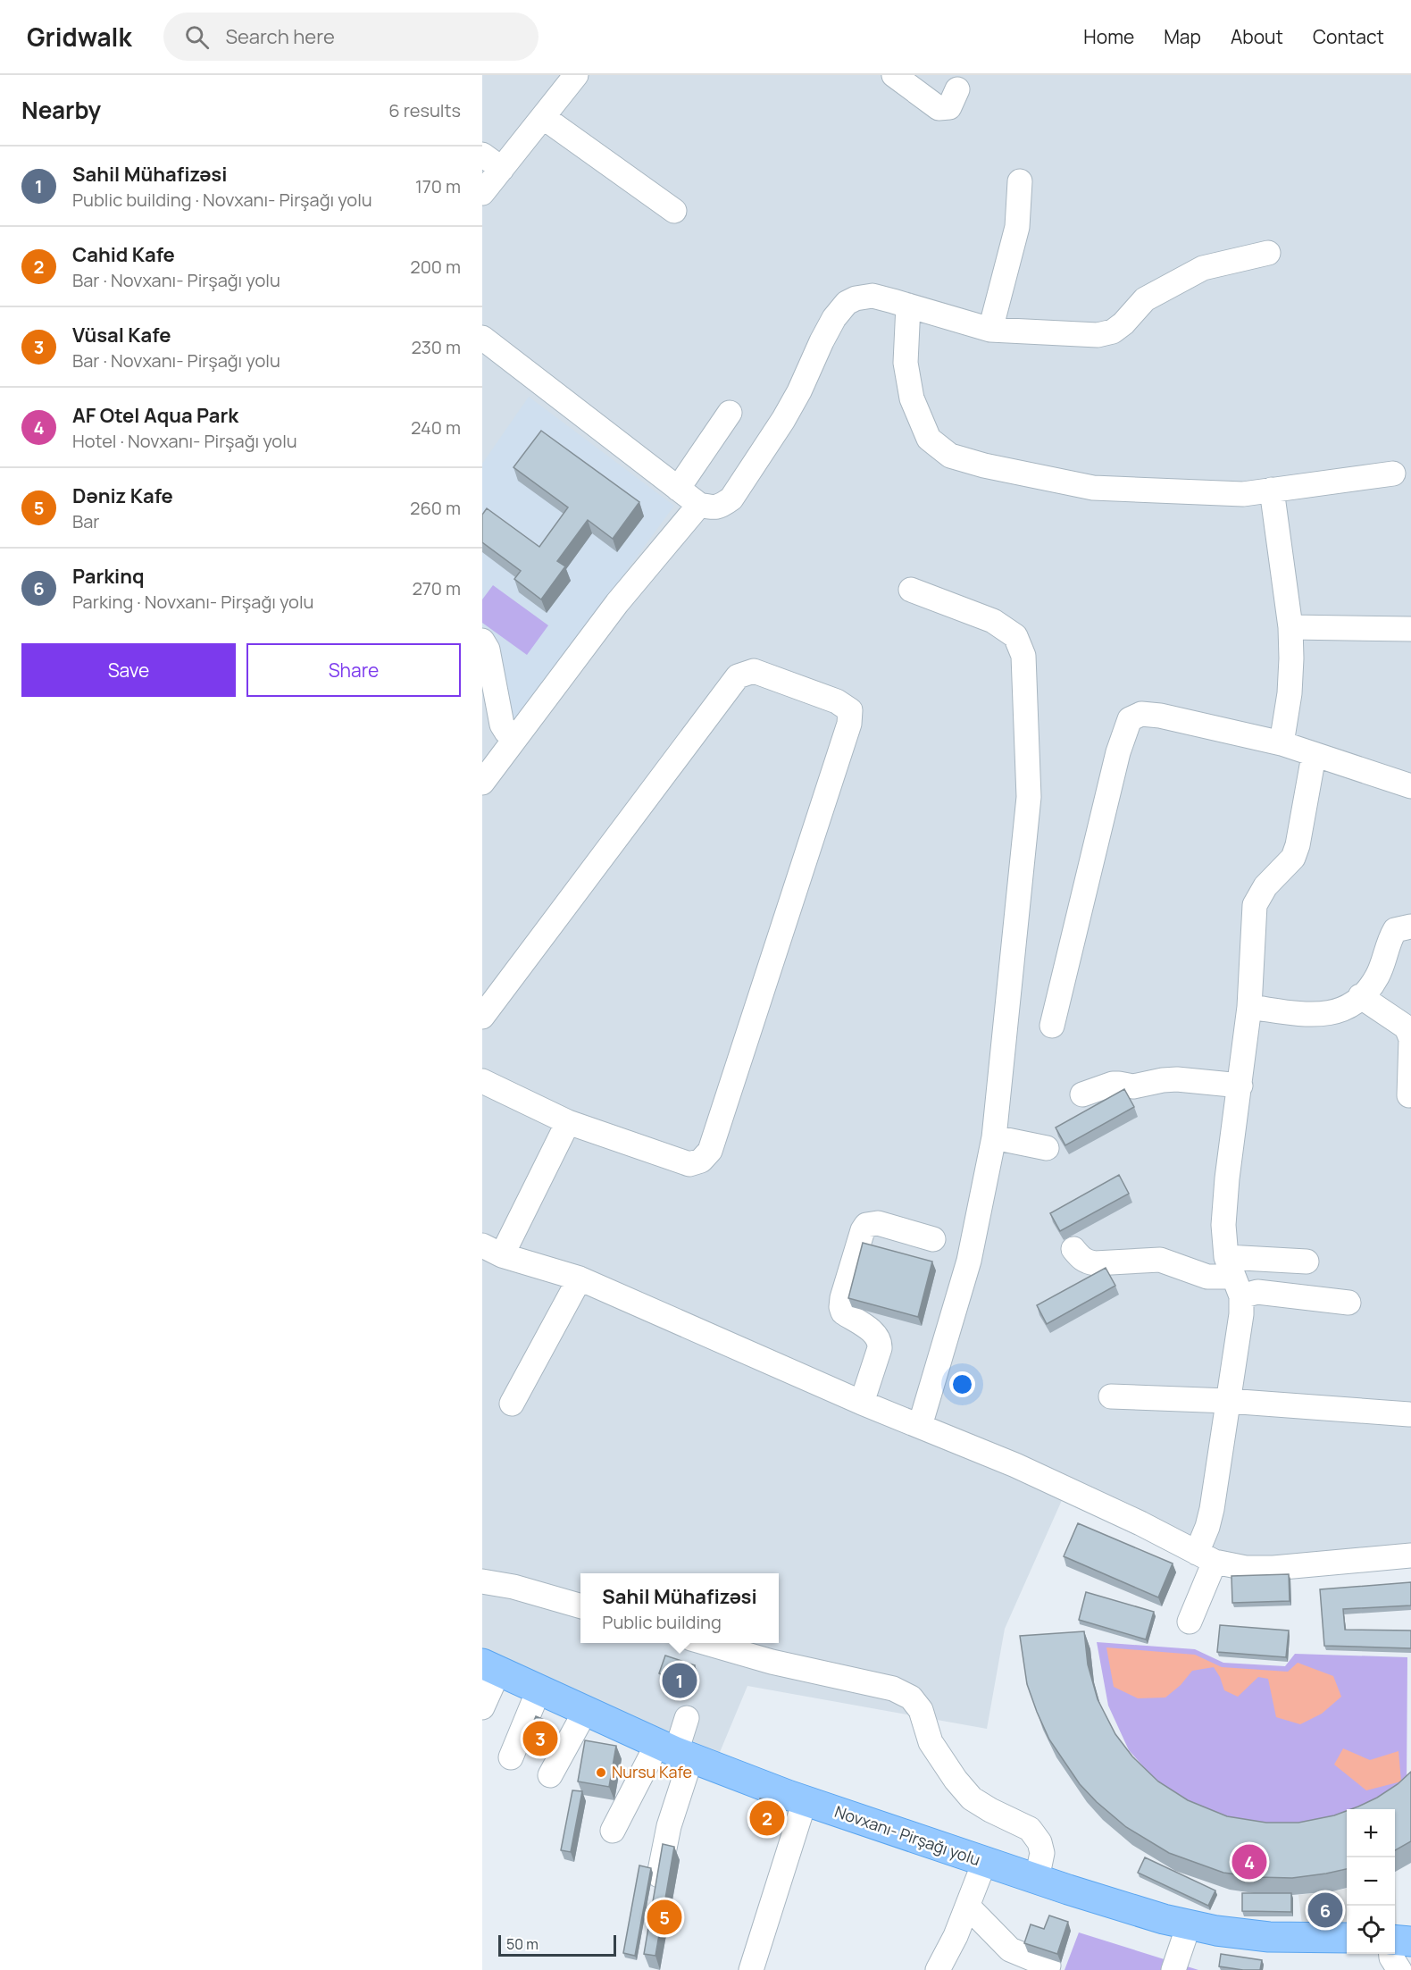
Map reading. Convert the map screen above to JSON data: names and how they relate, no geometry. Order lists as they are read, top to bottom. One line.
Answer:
{"streets":{"main road":["Novxanı- Pirşağı yolu"]},"places":["Nursu Kafe"],"scale_bar":"50 m","page":{"header":"Gridwalk","search":"Search here","nav":["Home","Map","About","Contact"],"heading":["Nearby","6 results"],"list":[{"mark":"1","name":"Sahil Mühafizəsi","note":"Public building · Novxanı- Pirşağı yolu","value":"170 m"},{"mark":"2","name":"Cahid Kafe","note":"Bar · Novxanı- Pirşağı yolu","value":"200 m"},{"mark":"3","name":"Vüsal Kafe","note":"Bar · Novxanı- Pirşağı yolu","value":"230 m"},{"mark":"4","name":"AF Otel Aqua Park","note":"Hotel · Novxanı- Pirşağı yolu","value":"240 m"},{"mark":"5","name":"Dəniz Kafe","note":"Bar","value":"260 m"},{"mark":"6","name":"Parkinq","note":"Parking · Novxanı- Pirşağı yolu","value":"270 m"}],"buttons":["Save","Share"],"popup":["Sahil Mühafizəsi","Public building"],"pins":["1","3","2","4","6","5"],"map_buttons":["+","−"],"scale":"50 m"}}
